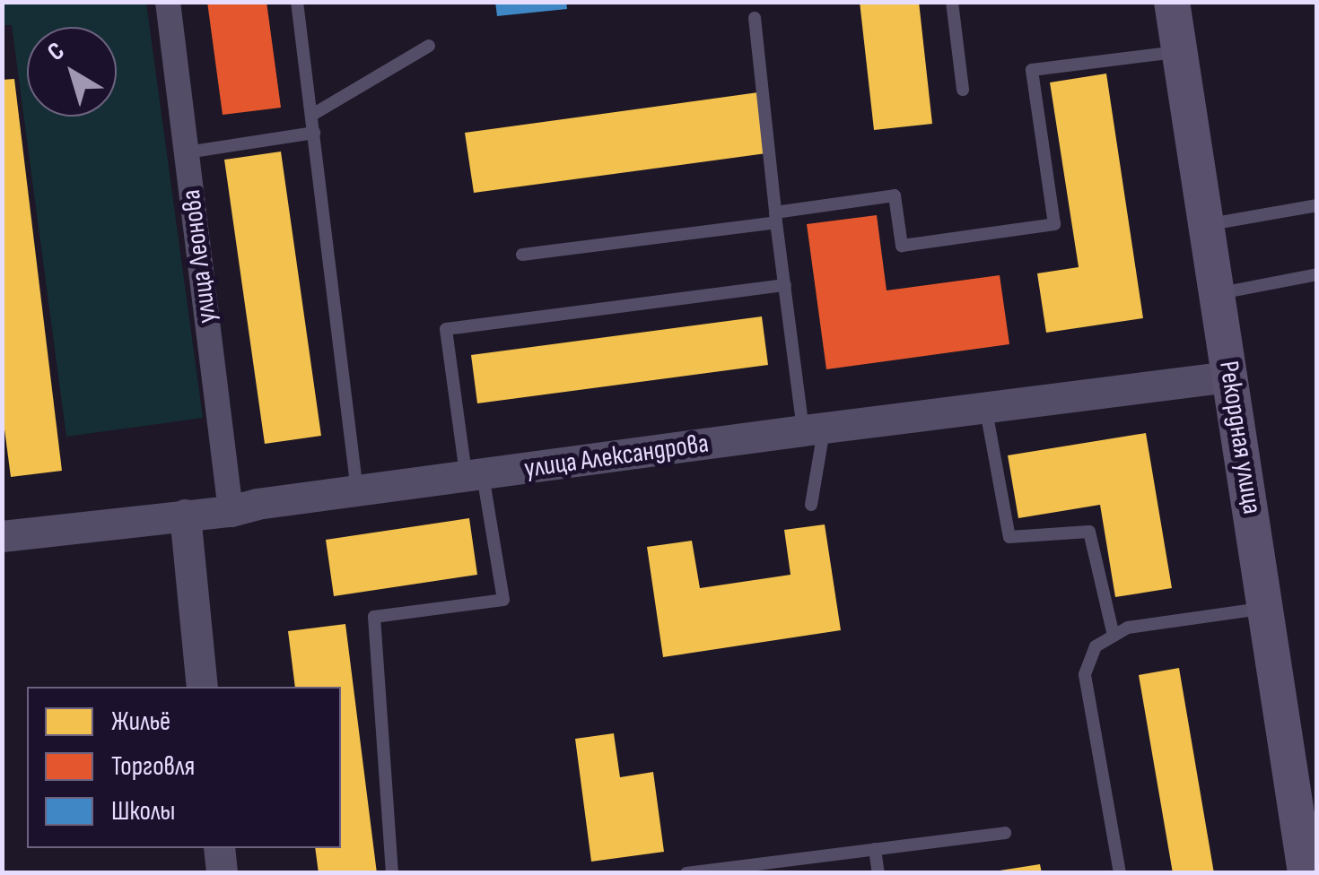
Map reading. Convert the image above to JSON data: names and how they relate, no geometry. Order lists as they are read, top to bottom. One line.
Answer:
{"streets":{"main road":["Рекордная улица"],"street":["улица Леонова","улица Александрова"]},"crossings":[["улица Леонова","улица Александрова"],["Рекордная улица","улица Александрова"]],"legend":["Жильё","Торговля","Школы"],"north":"top left"}
